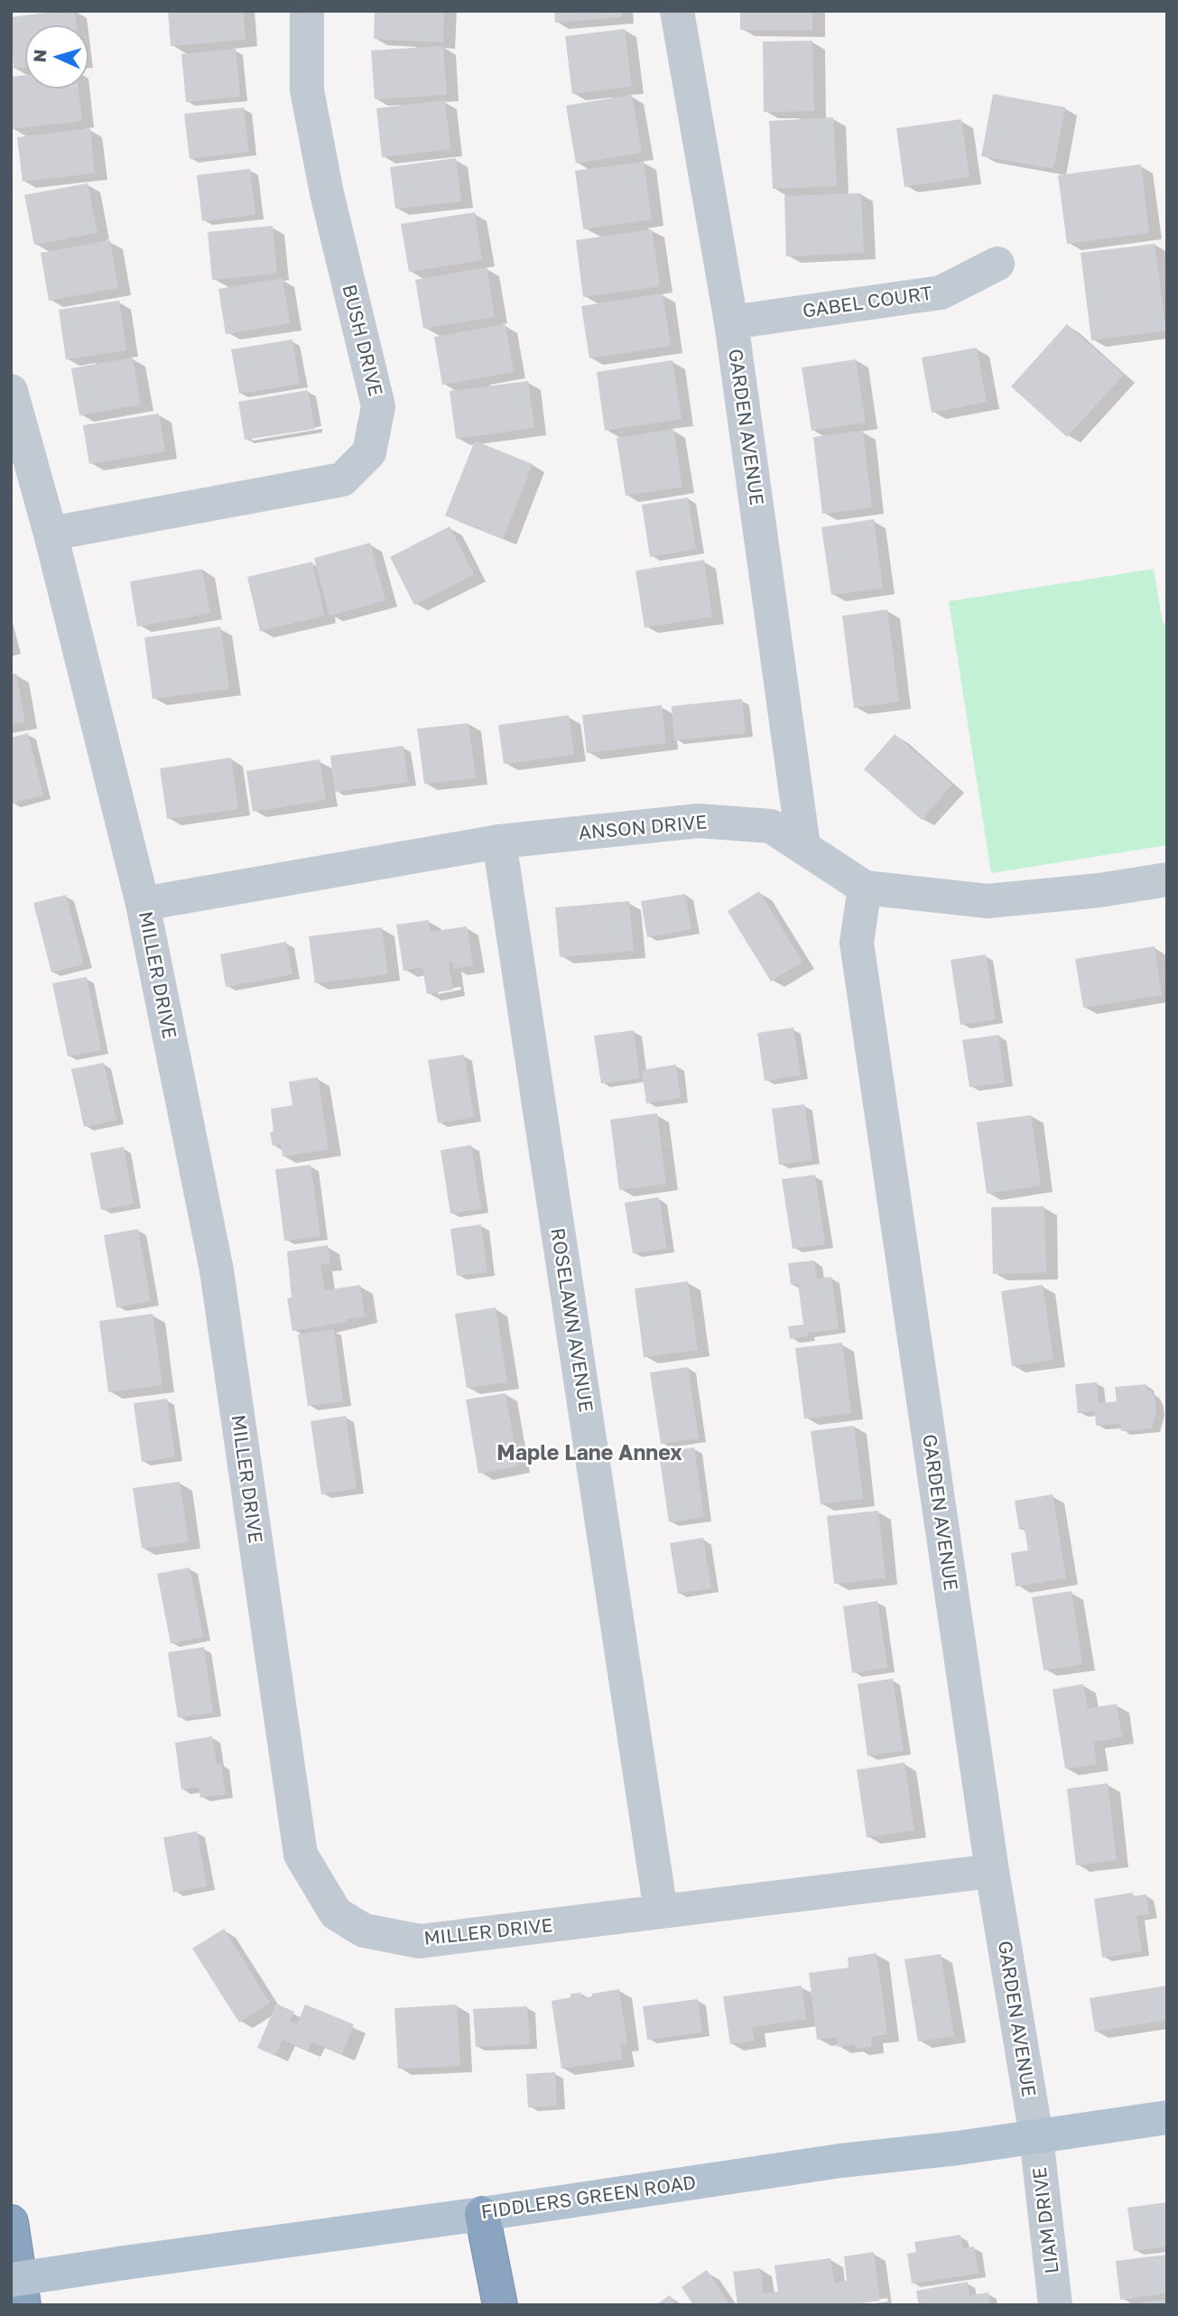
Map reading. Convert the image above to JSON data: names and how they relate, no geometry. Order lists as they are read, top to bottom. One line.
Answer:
{"streets":{"main road":["FIDDLERS GREEN ROAD"],"street":["GABEL COURT","BUSH DRIVE","GARDEN AVENUE","ANSON DRIVE","MILLER DRIVE","ROSELAWN AVENUE","LIAM DRIVE"]},"crossings":[["GABEL COURT","GARDEN AVENUE"],["BUSH DRIVE","MILLER DRIVE"],["GARDEN AVENUE","ANSON DRIVE"],["GARDEN AVENUE","MILLER DRIVE"],["GARDEN AVENUE","FIDDLERS GREEN ROAD"],["GARDEN AVENUE","LIAM DRIVE"],["ANSON DRIVE","MILLER DRIVE"],["ANSON DRIVE","ROSELAWN AVENUE"],["MILLER DRIVE","ROSELAWN AVENUE"],["FIDDLERS GREEN ROAD","LIAM DRIVE"]],"districts":["Maple Lane Annex"],"north":"left"}
